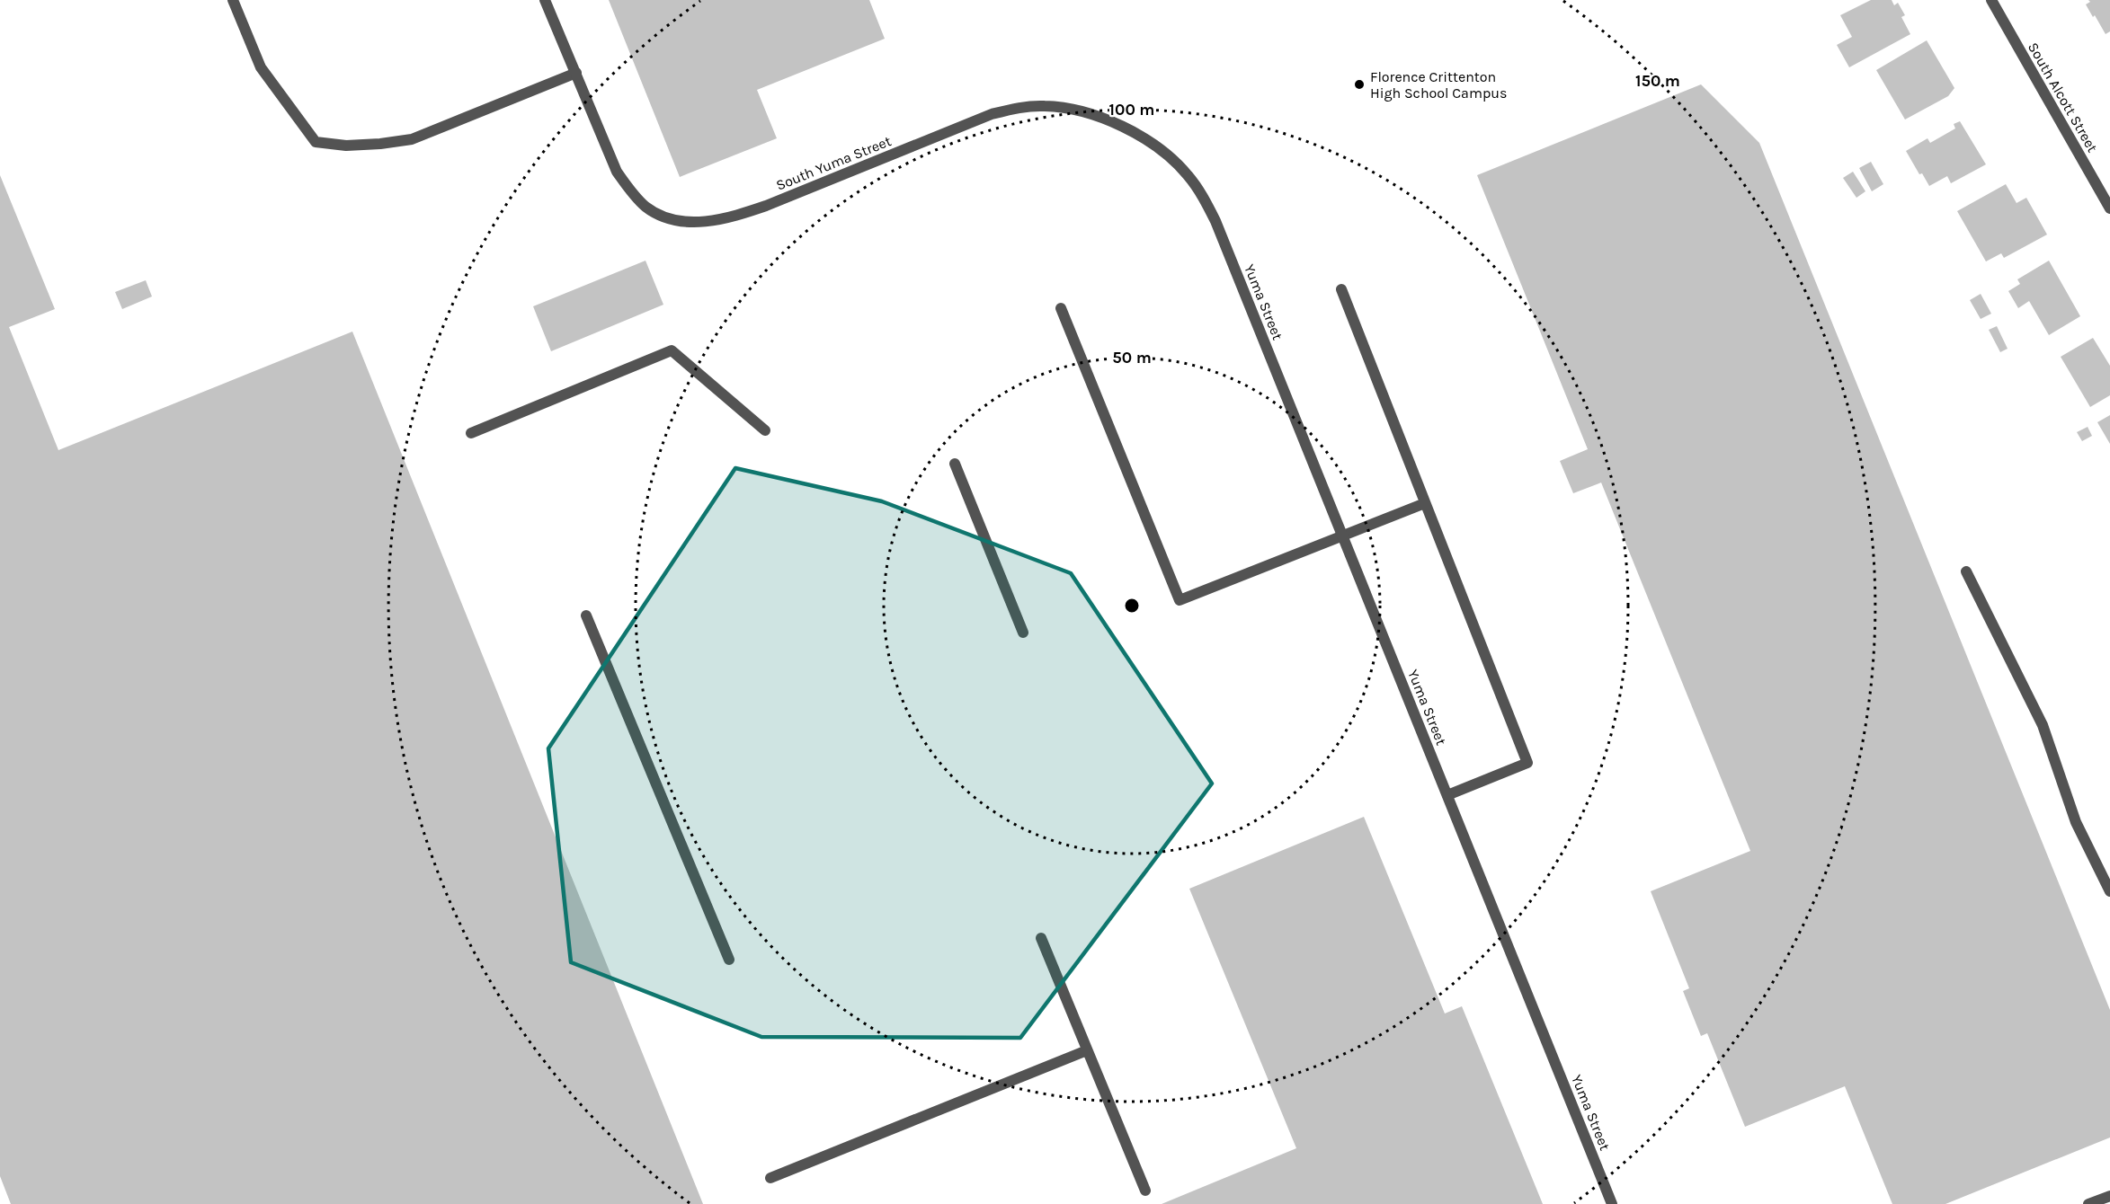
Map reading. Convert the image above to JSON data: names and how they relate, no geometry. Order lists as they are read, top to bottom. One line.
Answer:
{"streets":{"street":["South Alcott Street","South Yuma Street","Yuma Street"]},"crossings":[["South Yuma Street","Yuma Street"]],"places":["Florence Crittenton High School Campus"],"rings":["150 m","100 m","50 m"]}
